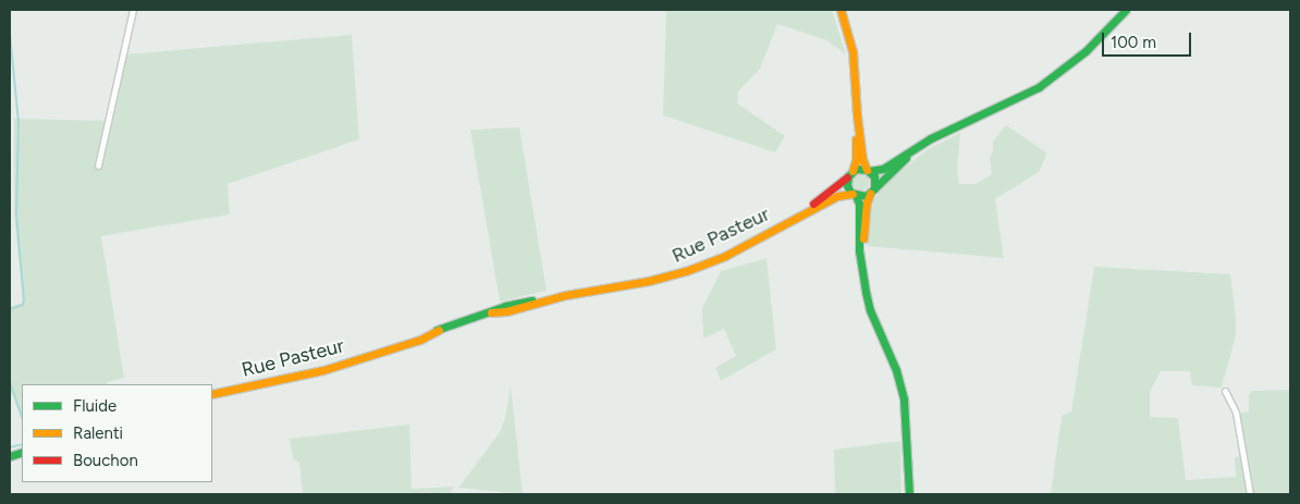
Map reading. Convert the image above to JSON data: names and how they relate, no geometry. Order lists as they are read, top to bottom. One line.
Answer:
{"streets":{"main road":["Rue Pasteur"]},"legend":["Fluide","Ralenti","Bouchon"],"scale_bar":"100 m"}
